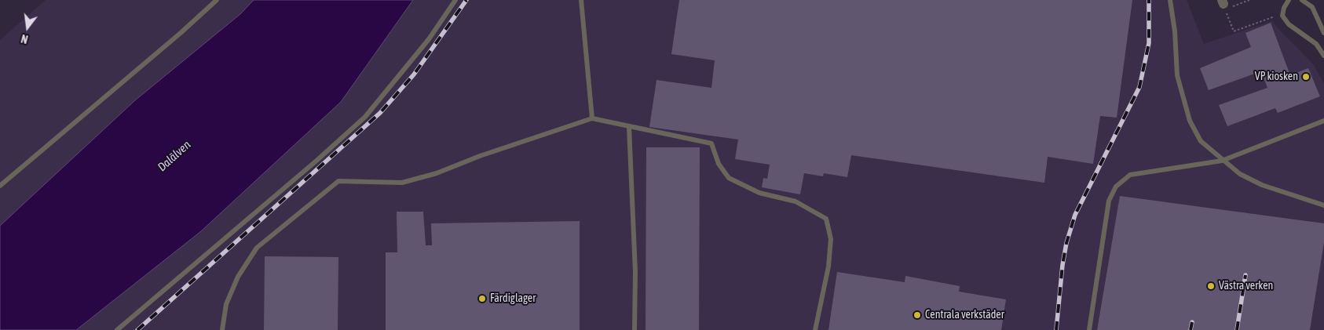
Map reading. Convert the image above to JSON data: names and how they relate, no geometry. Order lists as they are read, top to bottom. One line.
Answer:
{"water":["Dalälven"],"places":["VP kiosken","Västra verken","Färdiglager","Centrala verkstäder"],"north":"bottom"}
